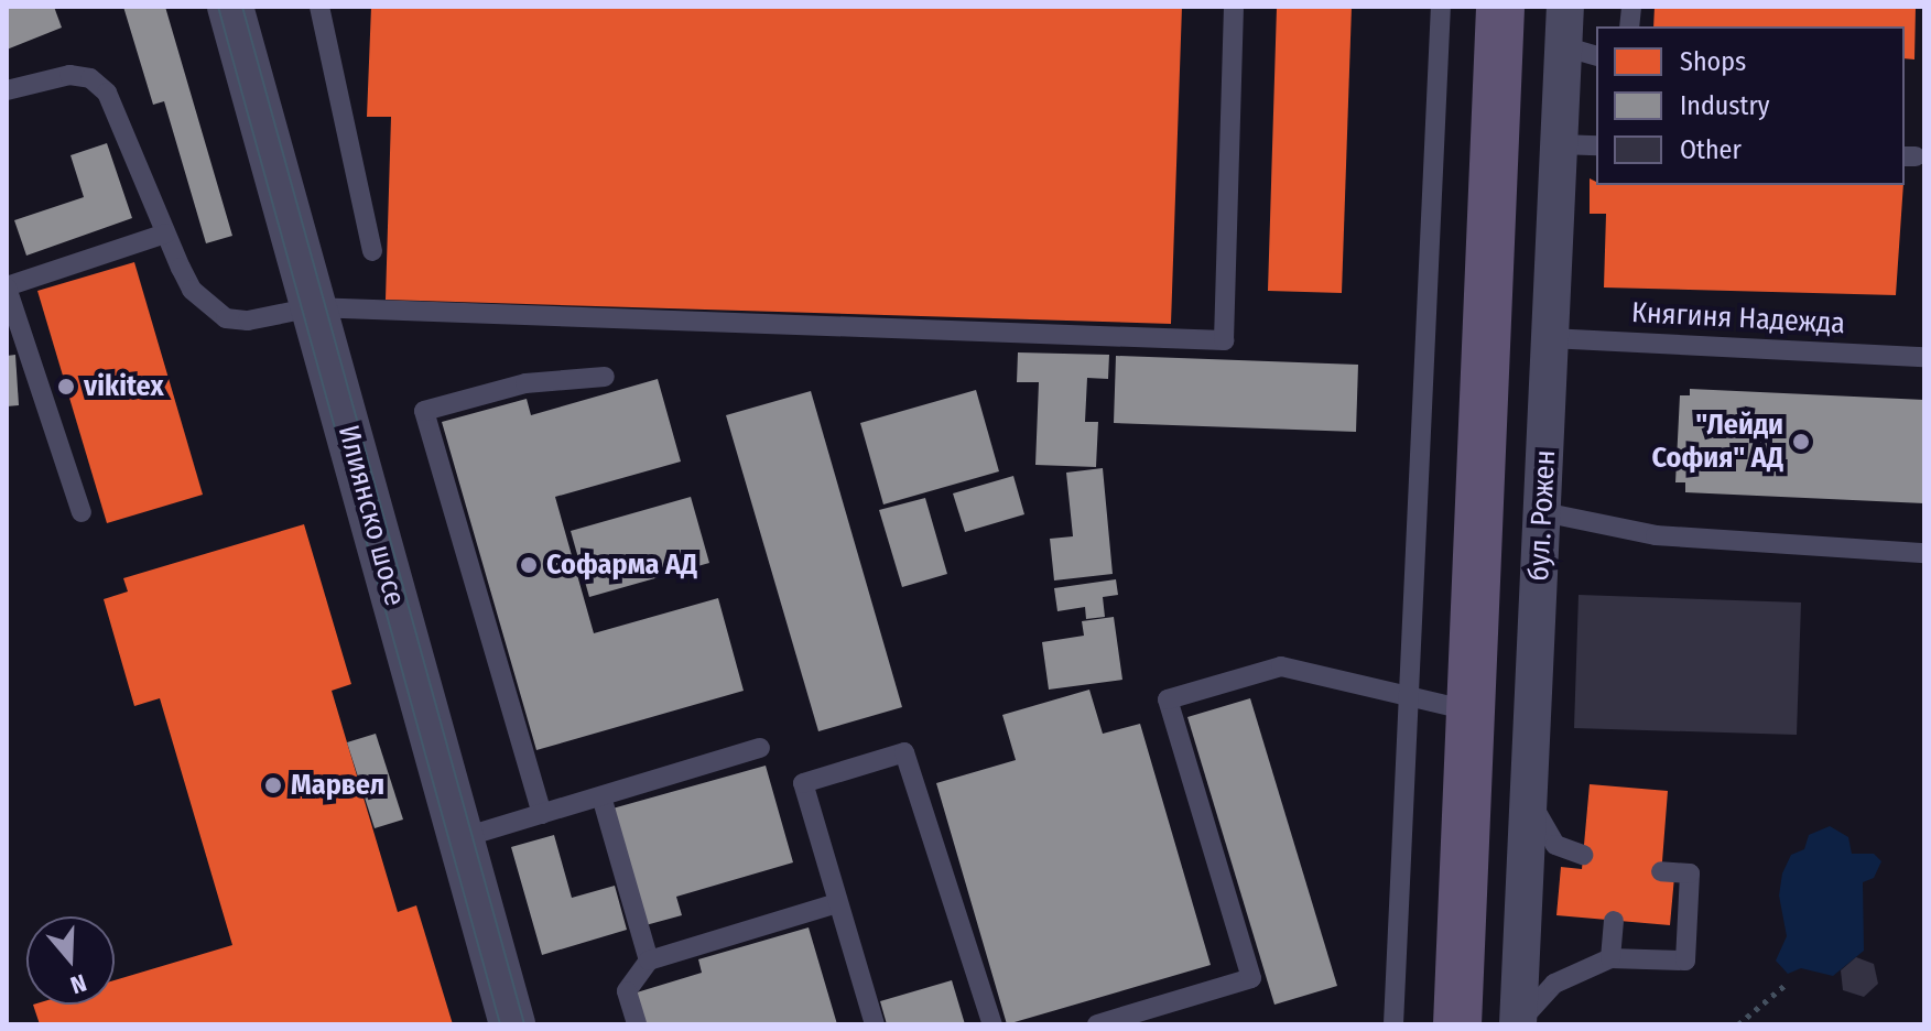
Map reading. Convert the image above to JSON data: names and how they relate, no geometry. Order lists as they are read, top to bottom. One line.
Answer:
{"streets":{"street":["Илиянско шосе","бул. Рожен"],"lane":["Княгиня Надежда"]},"crossings":[["Княгиня Надежда","бул. Рожен"]],"places":["vikitex","\"Лейди София\" АД","Софарма АД","Марвел"],"legend":["Shops","Industry","Other"],"north":"bottom"}
